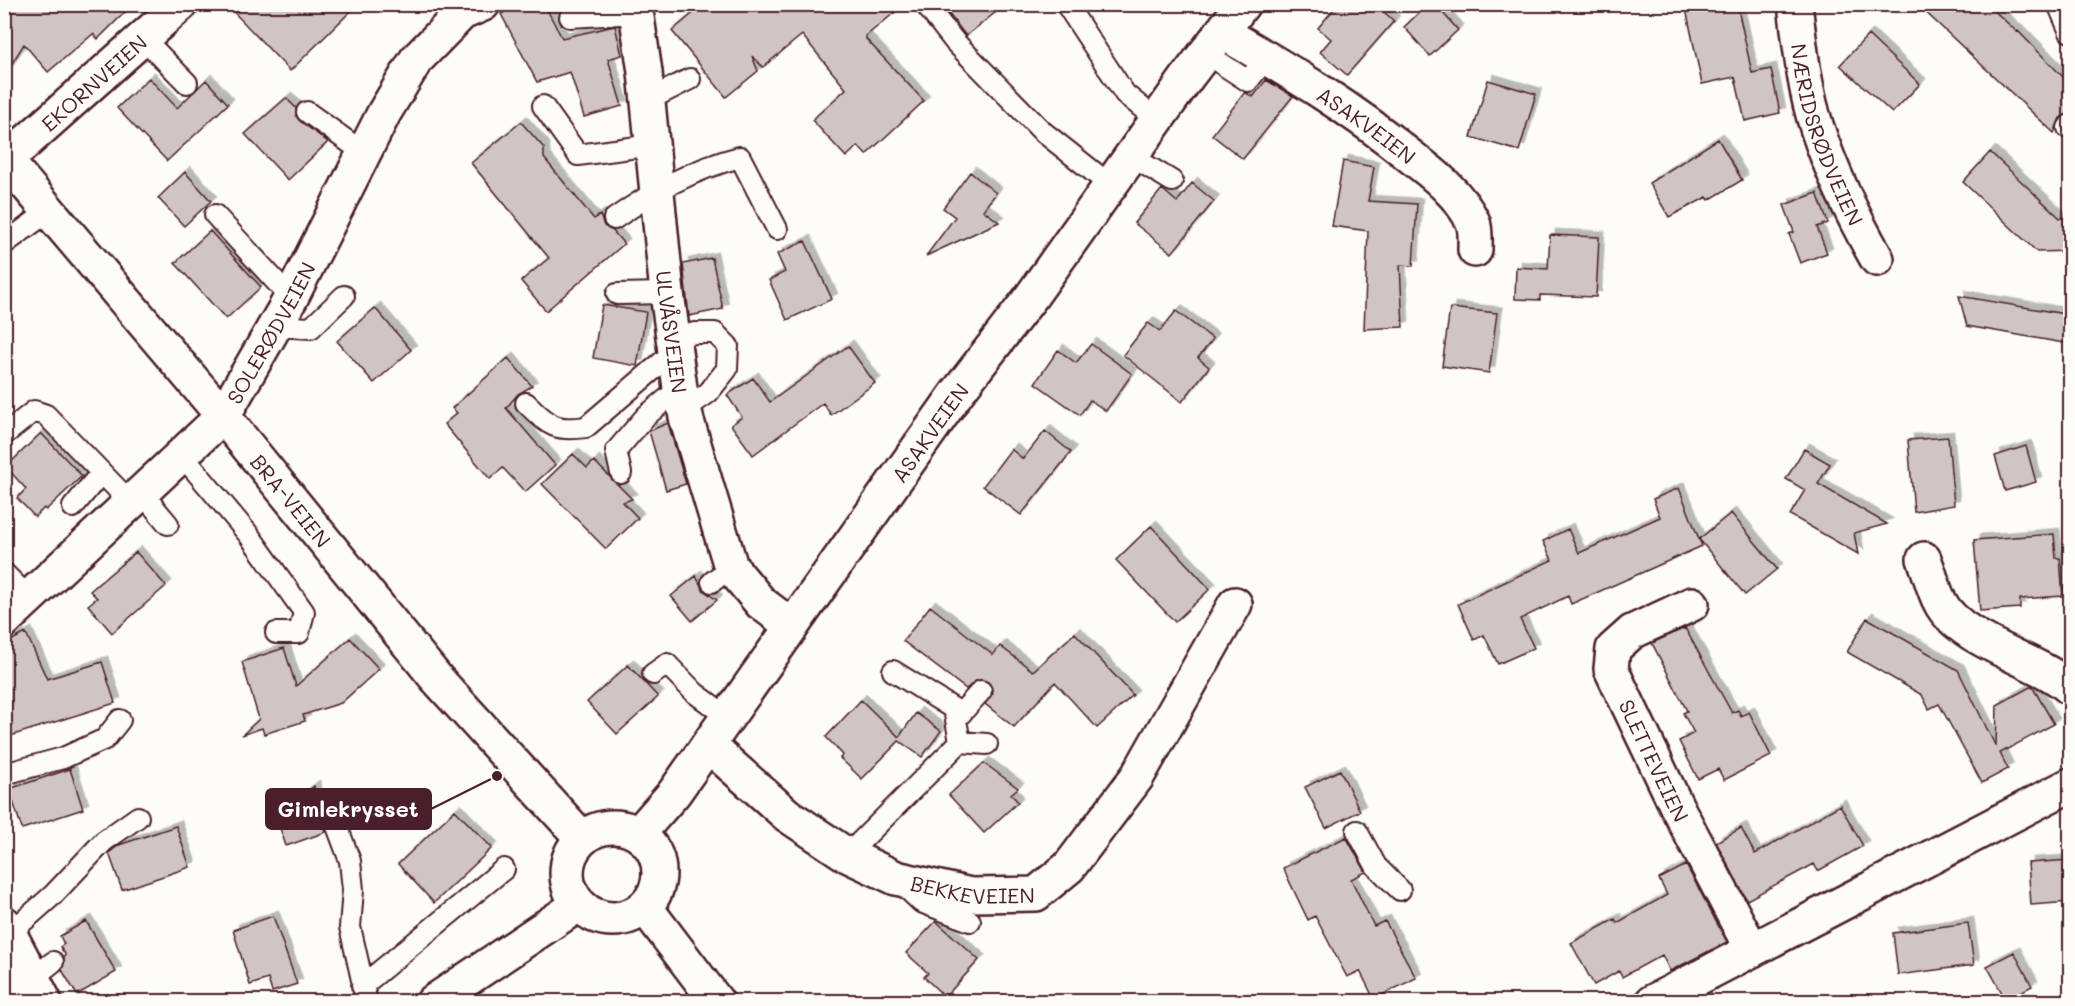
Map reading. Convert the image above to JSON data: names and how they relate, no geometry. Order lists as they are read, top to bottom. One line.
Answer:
{"streets":{"street":["EKORNVEIEN","ASAKVEIEN","NÆRIDSRØDVEIEN","ULVÅSVEIEN","SOLERØDVEIEN","BRA-VEIEN","SLETTEVEIEN","BEKKEVEIEN"]},"crossings":[["EKORNVEIEN","BRA-VEIEN"],["ASAKVEIEN","ULVÅSVEIEN"],["ASAKVEIEN","BRA-VEIEN"],["ASAKVEIEN","BEKKEVEIEN"],["SOLERØDVEIEN","BRA-VEIEN"]],"places":["Gimlekrysset"]}
